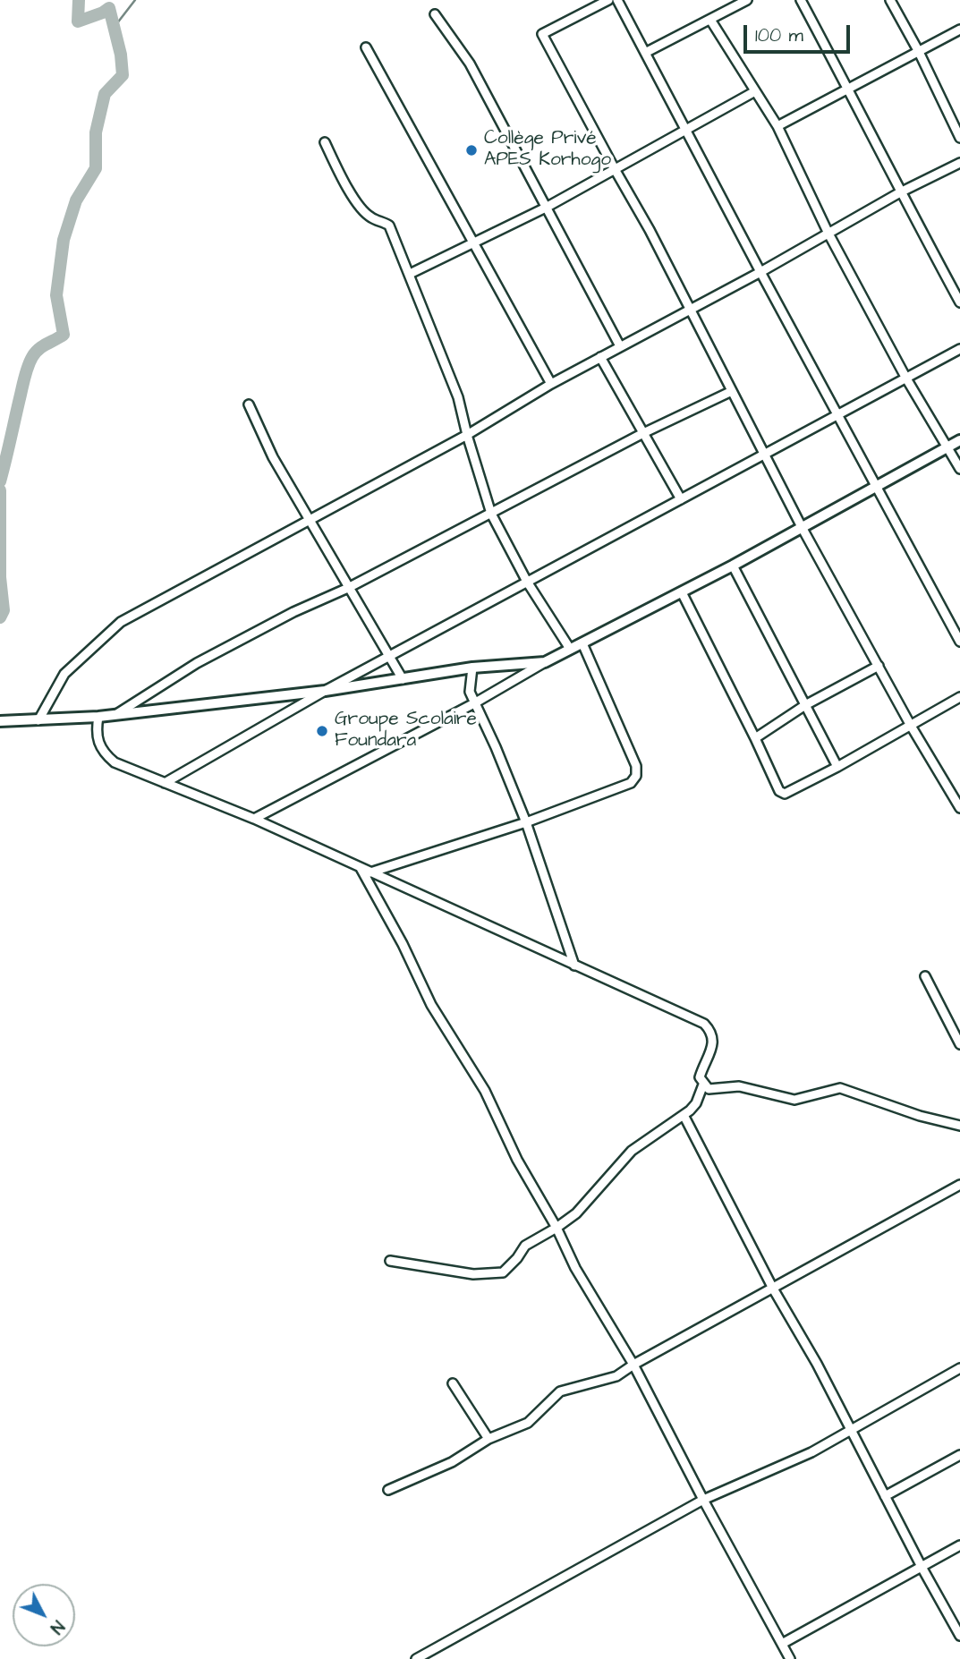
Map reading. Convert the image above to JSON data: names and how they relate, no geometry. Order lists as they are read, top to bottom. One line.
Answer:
{"places":["Collège Privé APES Korhogo","Groupe Scolaire Foundara"],"scale_bar":"100 m","north":"bottom right"}
